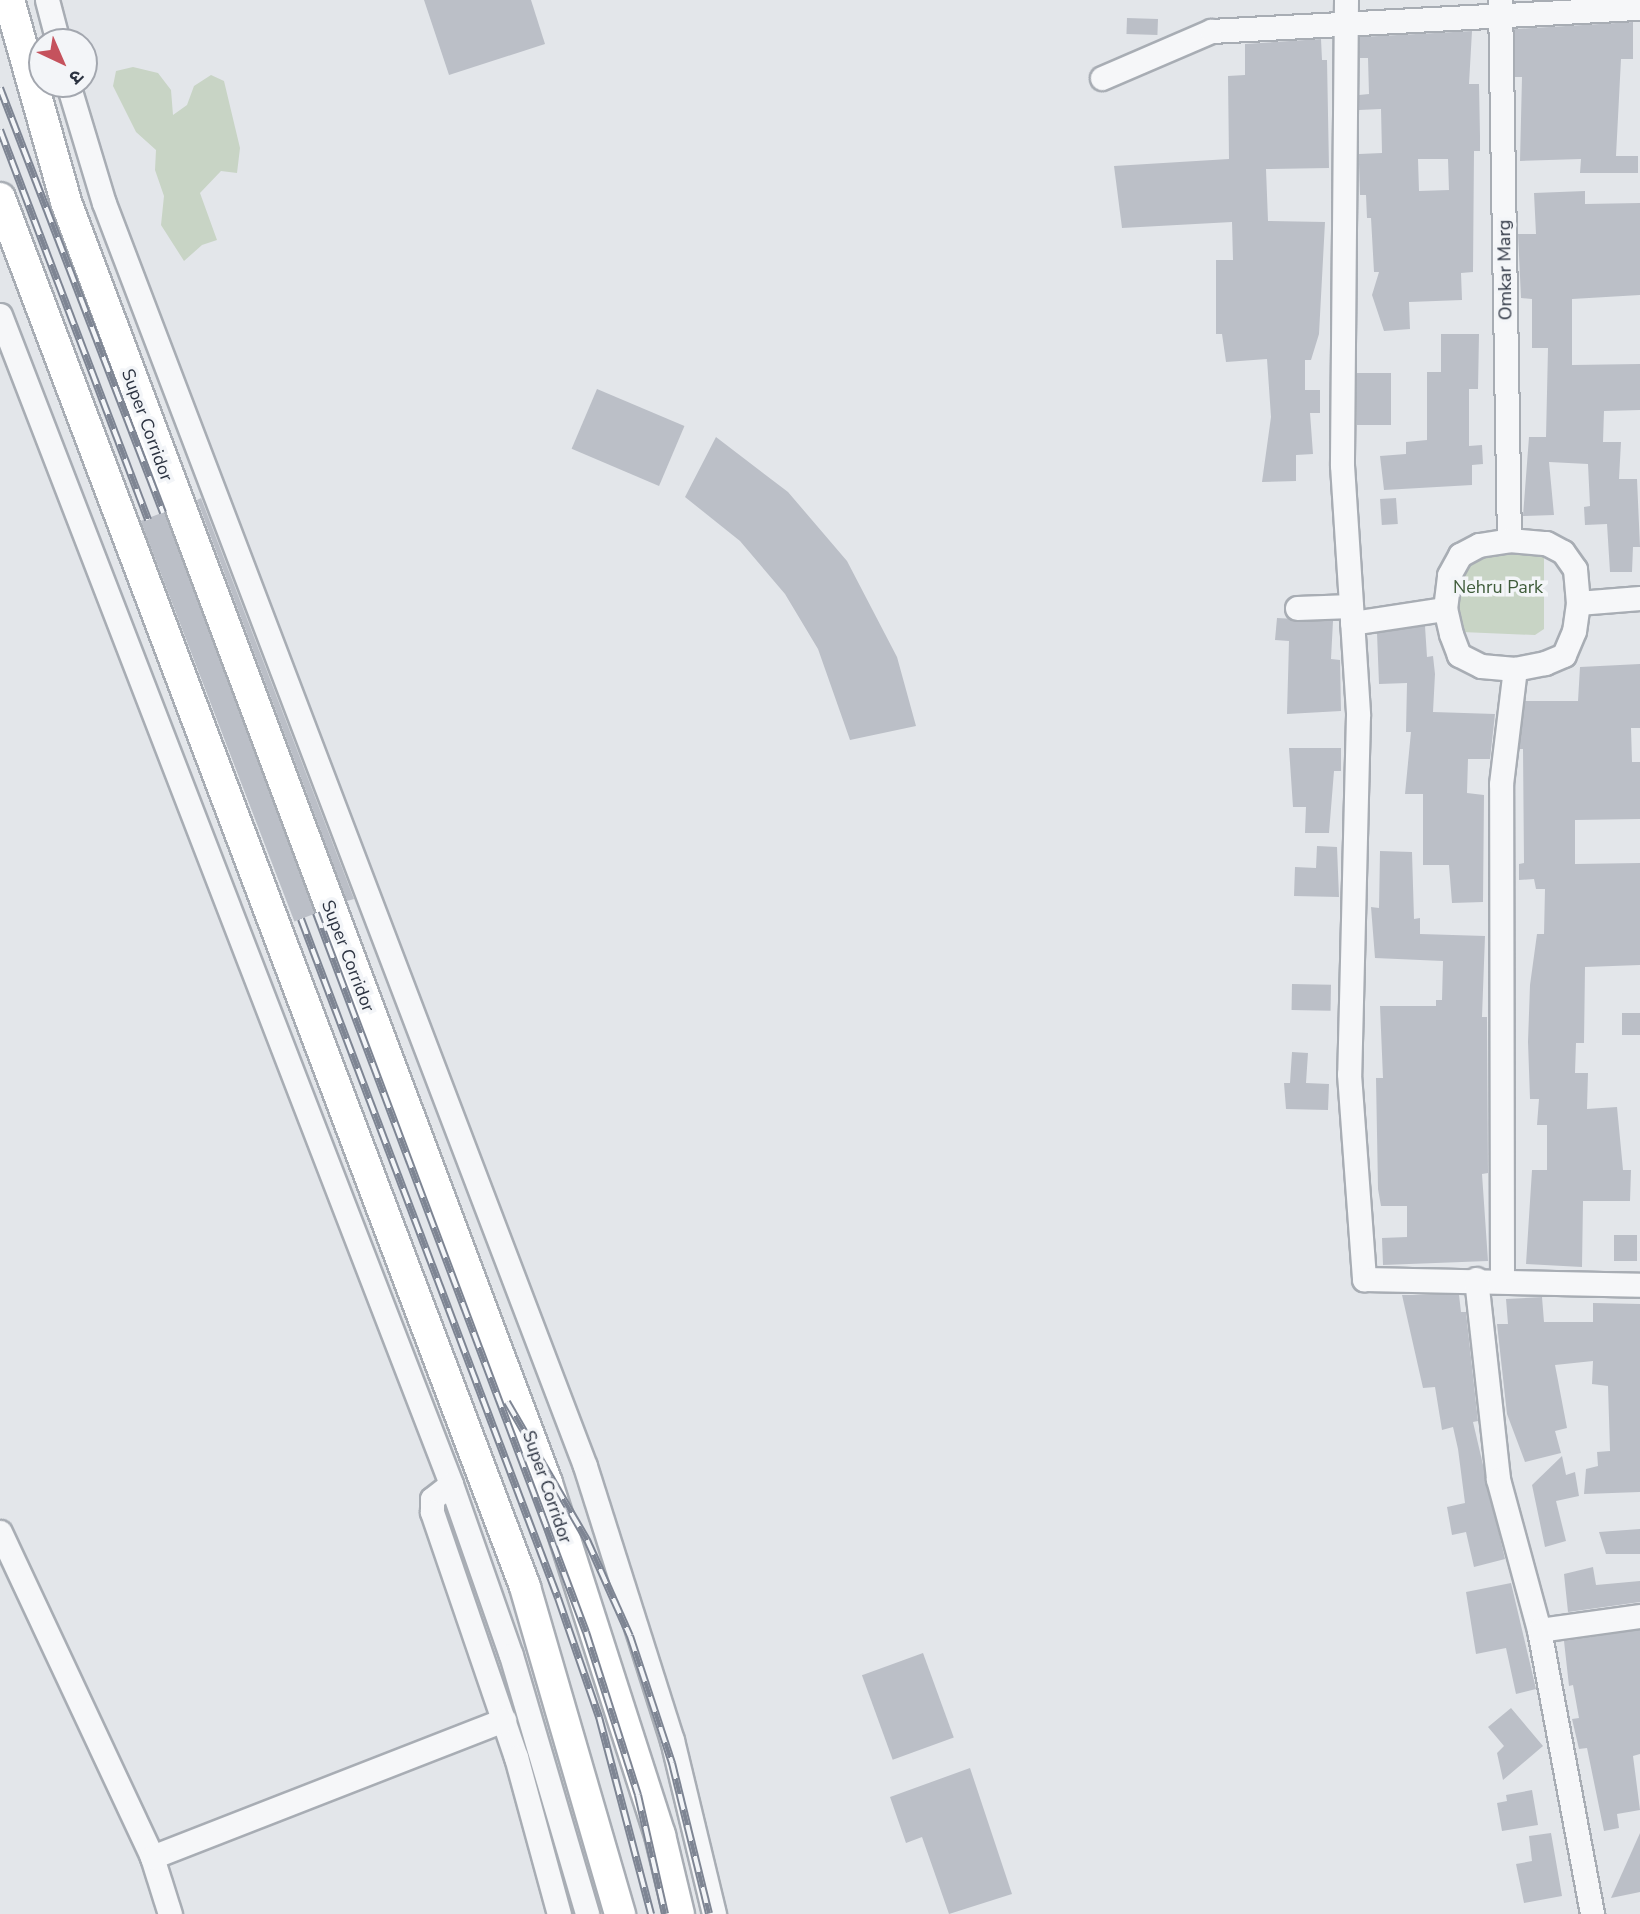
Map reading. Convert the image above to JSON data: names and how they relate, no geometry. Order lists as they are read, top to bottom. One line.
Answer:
{"streets":{"main road":["Super Corridor"],"street":["Omkar Marg"]},"parks":["Nehru Park"],"north":"bottom right"}
